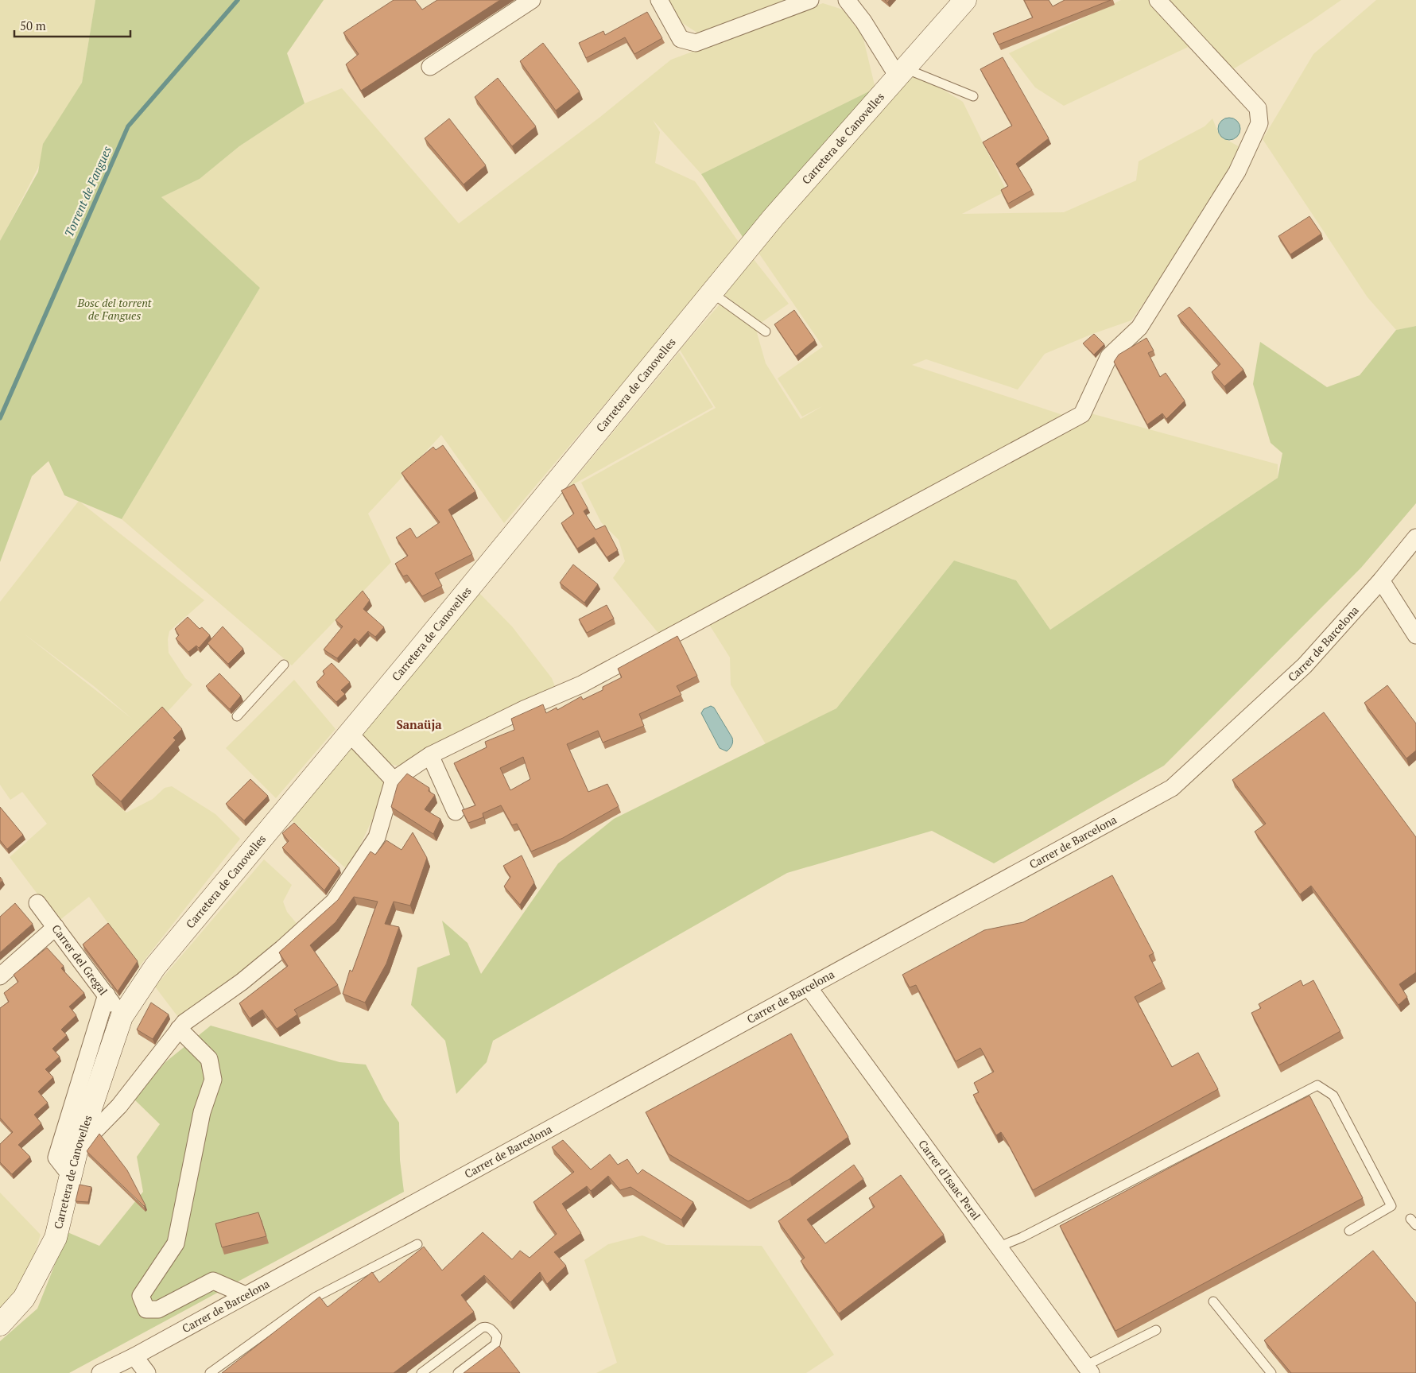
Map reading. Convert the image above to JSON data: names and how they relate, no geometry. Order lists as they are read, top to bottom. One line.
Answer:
{"streets":{"street":["Carretera de Canovelles","Carrer de Barcelona","Carrer del Gregal","Carrer d'Isaac Peral"]},"crossings":[["Carretera de Canovelles","Carrer del Gregal"],["Carrer de Barcelona","Carrer d'Isaac Peral"]],"districts":["Sanaüja"],"water":["Torrent de Fangues"],"parks":["Bosc del torrent de Fangues"],"scale_bar":"50 m"}
